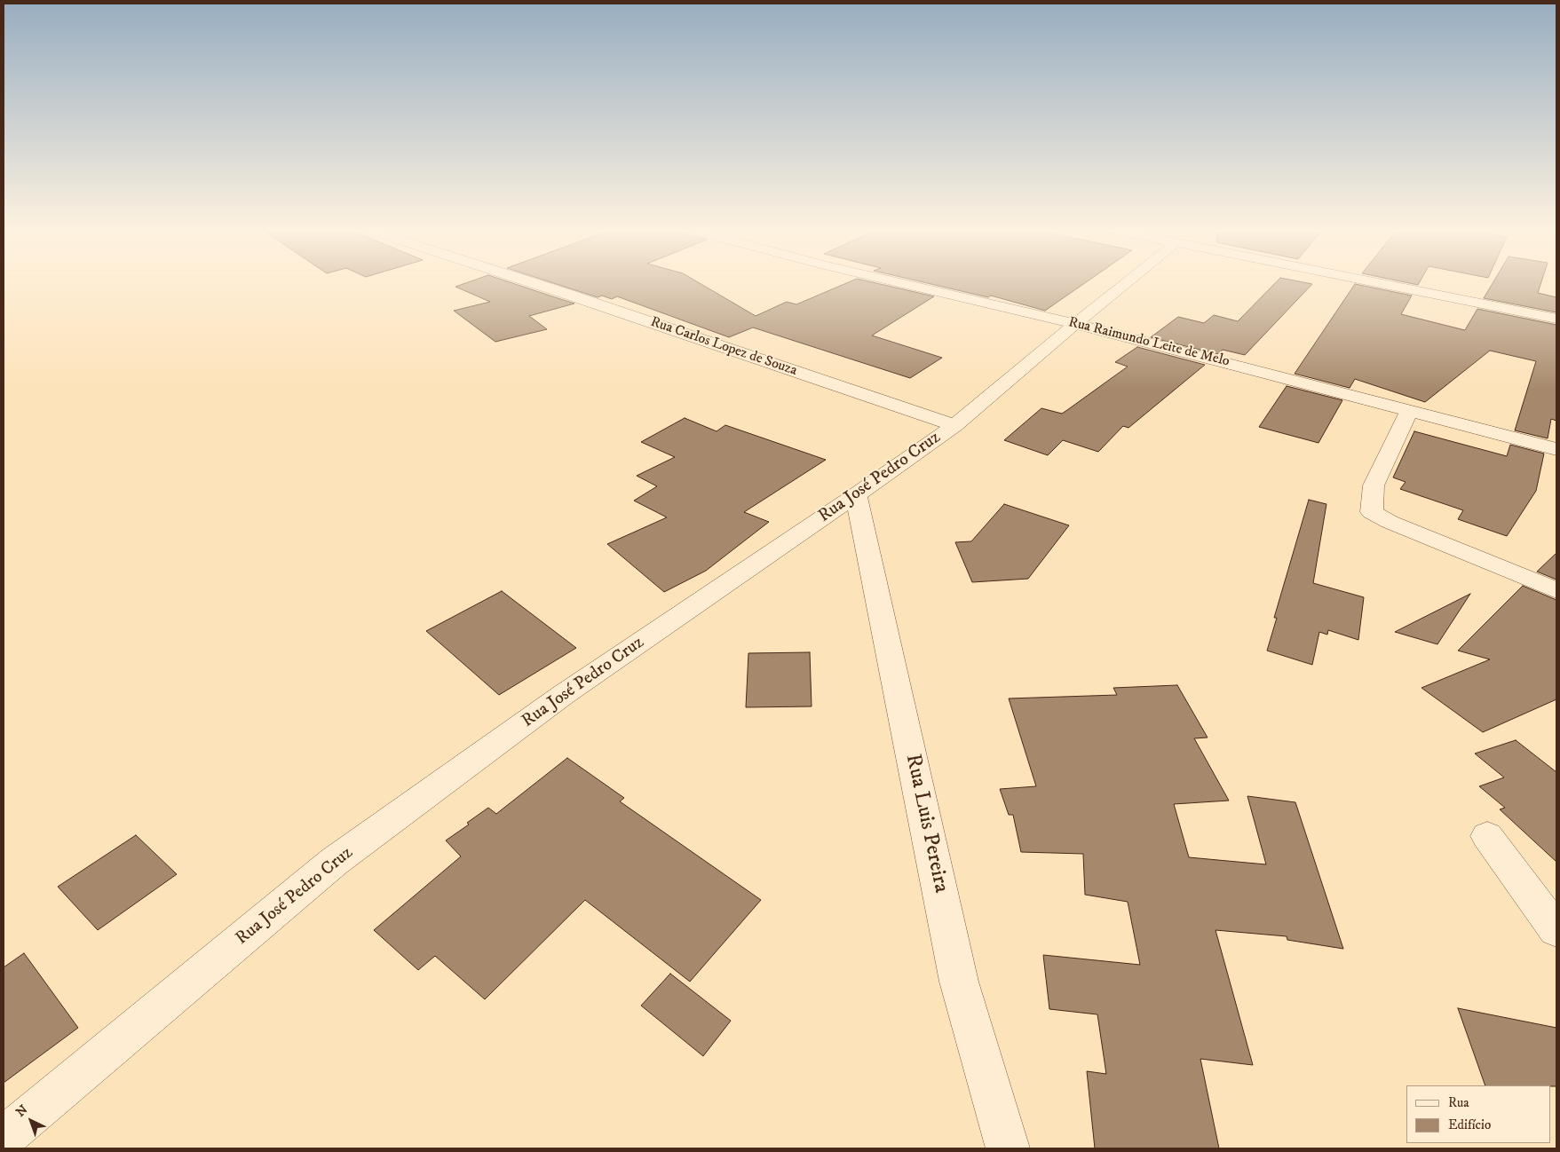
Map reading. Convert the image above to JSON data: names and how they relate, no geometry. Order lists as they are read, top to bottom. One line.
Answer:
{"streets":{"street":["Rua Raimundo Leite de Melo","Rua Carlos Lopez de Souza","Rua José Pedro Cruz","Rua Luis Pereira"]},"crossings":[["Rua Raimundo Leite de Melo","Rua José Pedro Cruz"],["Rua Carlos Lopez de Souza","Rua José Pedro Cruz"],["Rua José Pedro Cruz","Rua Luis Pereira"]],"legend":["Rua","Edifício"],"north":"top left"}
